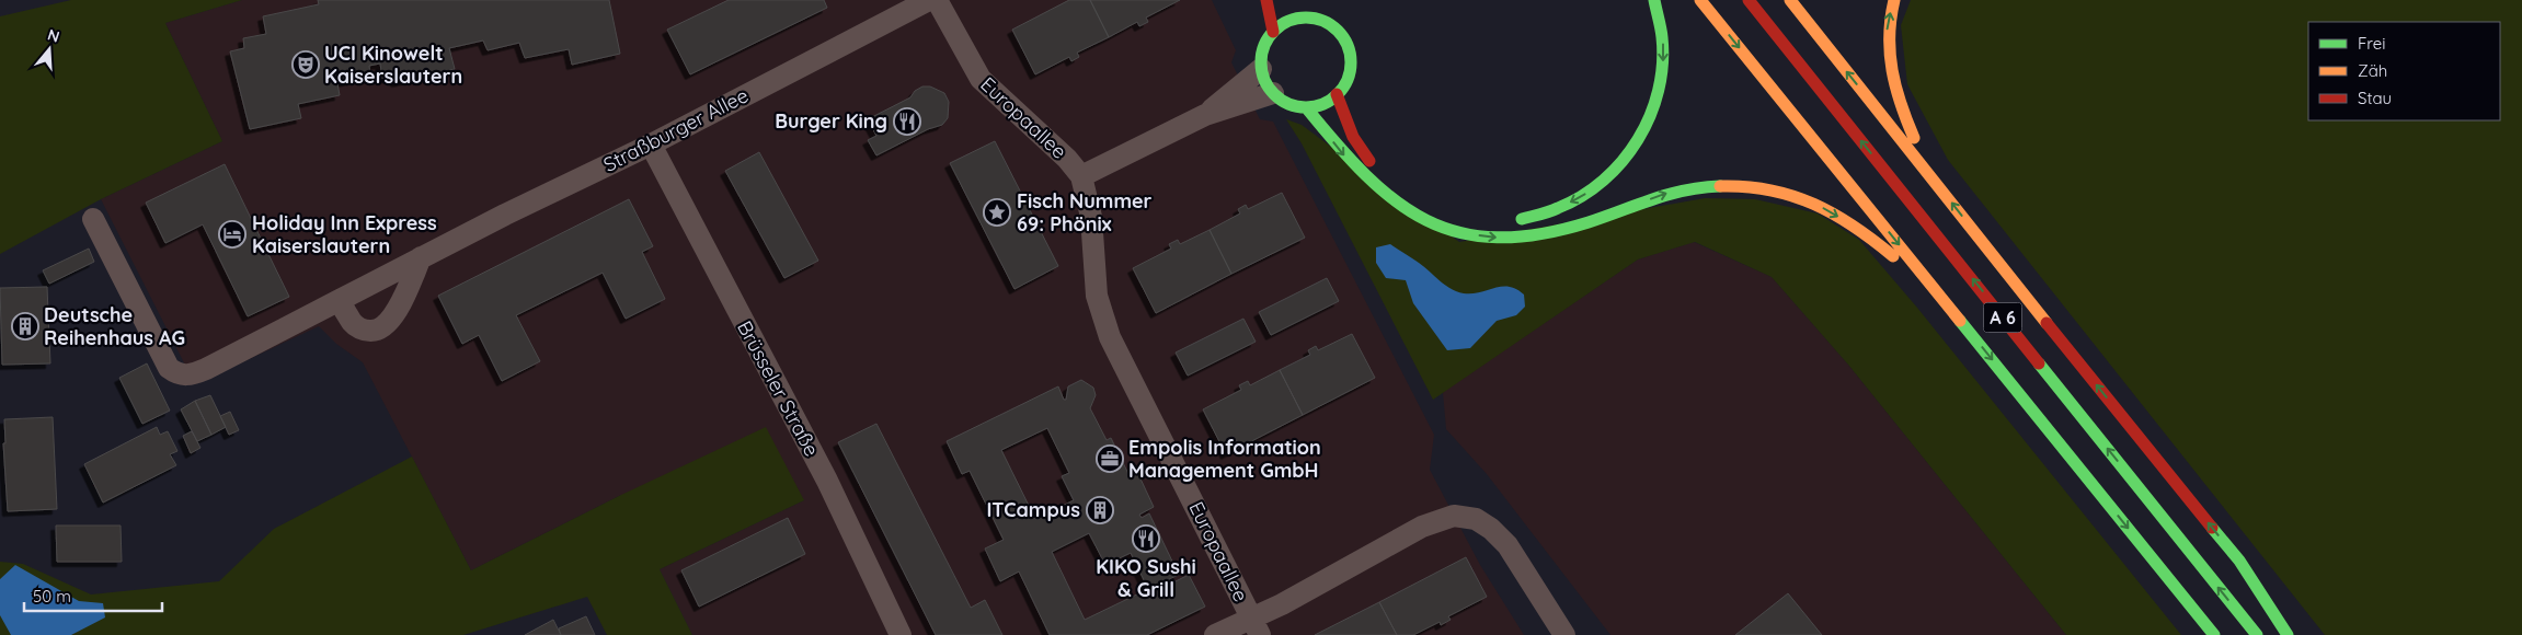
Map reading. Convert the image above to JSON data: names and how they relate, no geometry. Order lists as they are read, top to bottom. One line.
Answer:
{"streets":{"main road":["A 6"],"street":["Europaallee","Straßburger Allee","Brüsseler Straße"]},"crossings":[["Europaallee","A 6"],["Straßburger Allee","Brüsseler Straße"]],"places":{"theatre":["UCI Kinowelt Kaiserslautern"],"restaurant":["Burger King","KIKO Sushi & Grill"],"place":["Fisch Nummer 69: Phönix"],"hotel":["Holiday Inn Express Kaiserslautern"],"building":["Deutsche Reihenhaus AG","ITCampus"],"office":["Empolis Information Management GmbH"]},"legend":["Frei","Zäh","Stau"],"scale_bar":"50 m","north":"top"}
